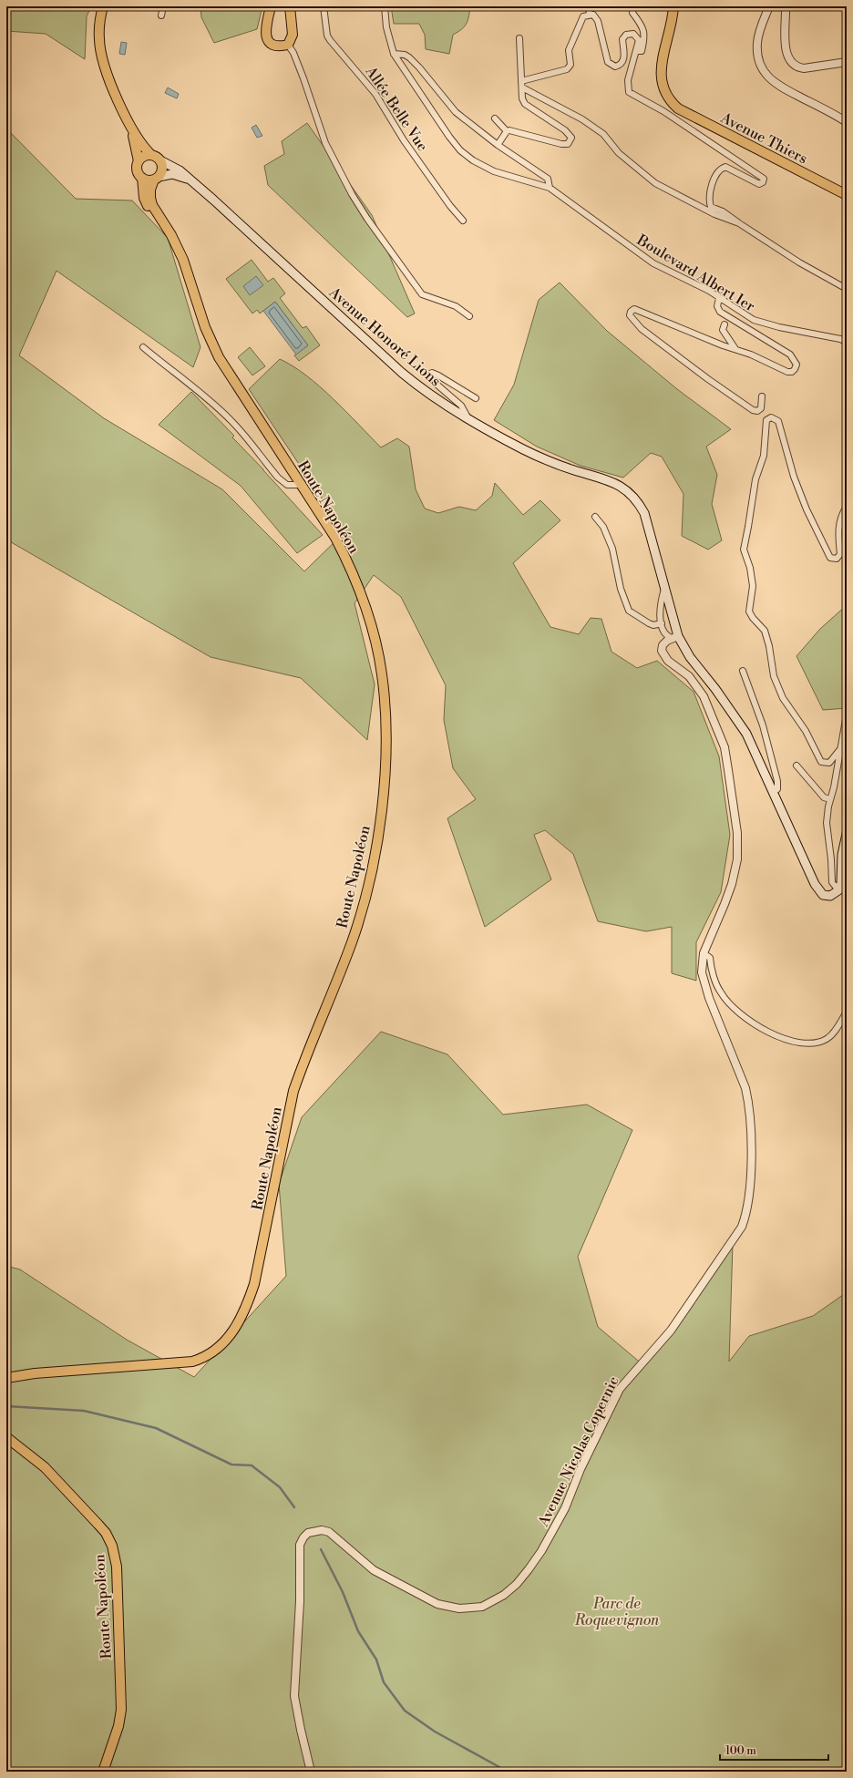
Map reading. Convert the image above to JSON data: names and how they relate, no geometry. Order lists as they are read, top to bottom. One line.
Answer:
{"streets":{"main road":["Avenue Thiers","Avenue Honoré Lions","Route Napoléon"],"street":["Allée Belle Vue","Boulevard Albert Ier","Avenue Nicolas Copernic"]},"crossings":[["Avenue Honoré Lions","Route Napoléon"],["Avenue Honoré Lions","Avenue Nicolas Copernic"]],"parks":["Parc de Roquevignon"],"scale_bar":"100 m"}
